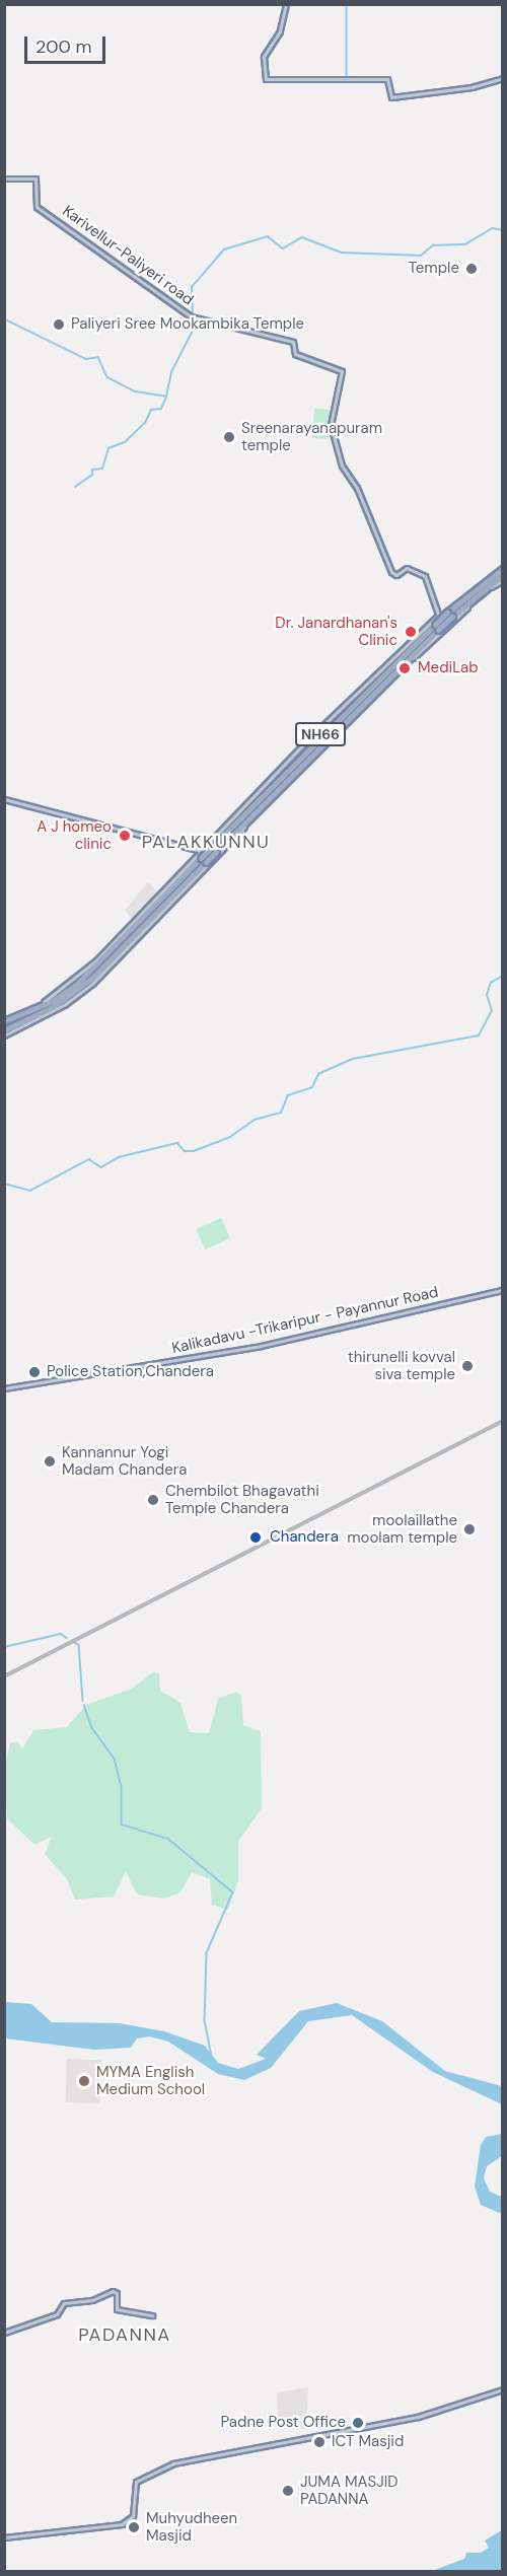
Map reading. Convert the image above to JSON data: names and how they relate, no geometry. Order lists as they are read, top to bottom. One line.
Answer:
{"streets":{"highway":["NH66"],"main road":["Kalikadavu -Trikaripur - Payannur Road"],"street":["Karivellur-Paliyeri road"]},"crossings":[["Karivellur-Paliyeri road","NH66"]],"districts":["PALAKKUNNU","PADANNA"],"places":["Temple","Paliyeri Sree Mookambika Temple","Sreenarayanapuram temple","Dr. Janardhanan's Clinic","MediLab","A J homeo clinic","thirunelli kovval siva temple","Police Station,Chandera","Kannannur Yogi Madam Chandera","Chembilot Bhagavathi Temple Chandera","moolaillathe moolam temple","Chandera","MYMA English Medium School","Padne Post Office","ICT Masjid","JUMA MASJID PADANNA","Muhyudheen Masjid"],"scale_bar":"200 m"}
